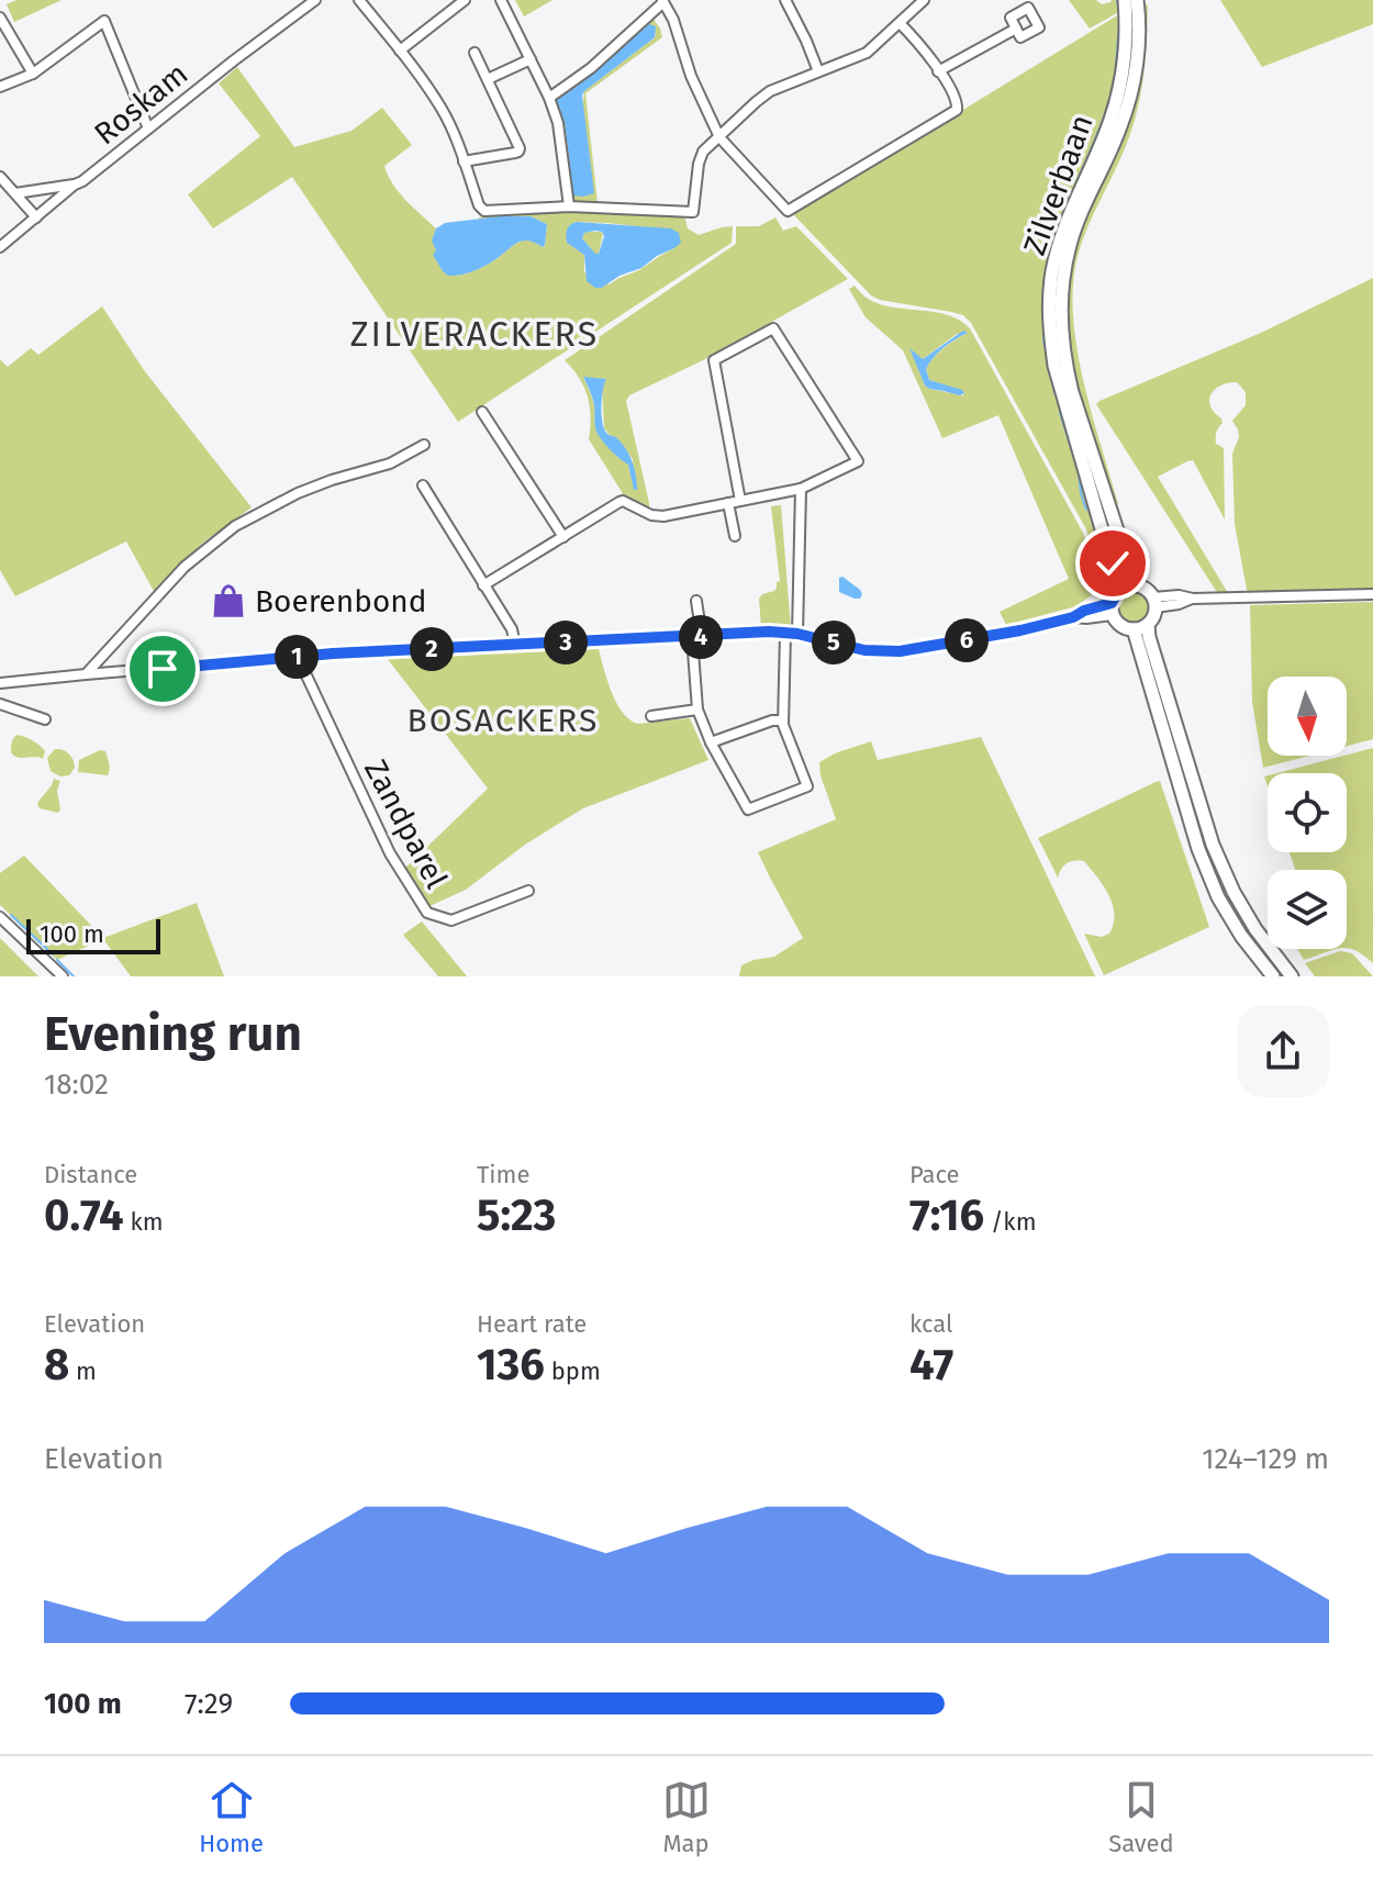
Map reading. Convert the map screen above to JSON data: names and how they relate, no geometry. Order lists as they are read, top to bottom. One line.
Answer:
{"streets":{"main road":["Zilverbaan"],"street":["Roskam","Zandparel"]},"districts":["ZILVERACKERS","BOSACKERS"],"places":{"shop":["Boerenbond"]},"scale_bar":"100 m","north":"bottom","page":{"pins":["4","6","3","5","2","1"],"scale":"100 m","heading":["Evening run","18:02"],"stats":[["Distance","0.74 km"],["Time","5:23"],["Pace","7:16 /km"],["Elevation","8 m"],["Heart rate","136 bpm"],["kcal","47"]],"chart":["Elevation","124–129 m"],"list":[{"name":"100 m","note":"7:29"}],"tabs":["Home","Map","Saved"]}}
